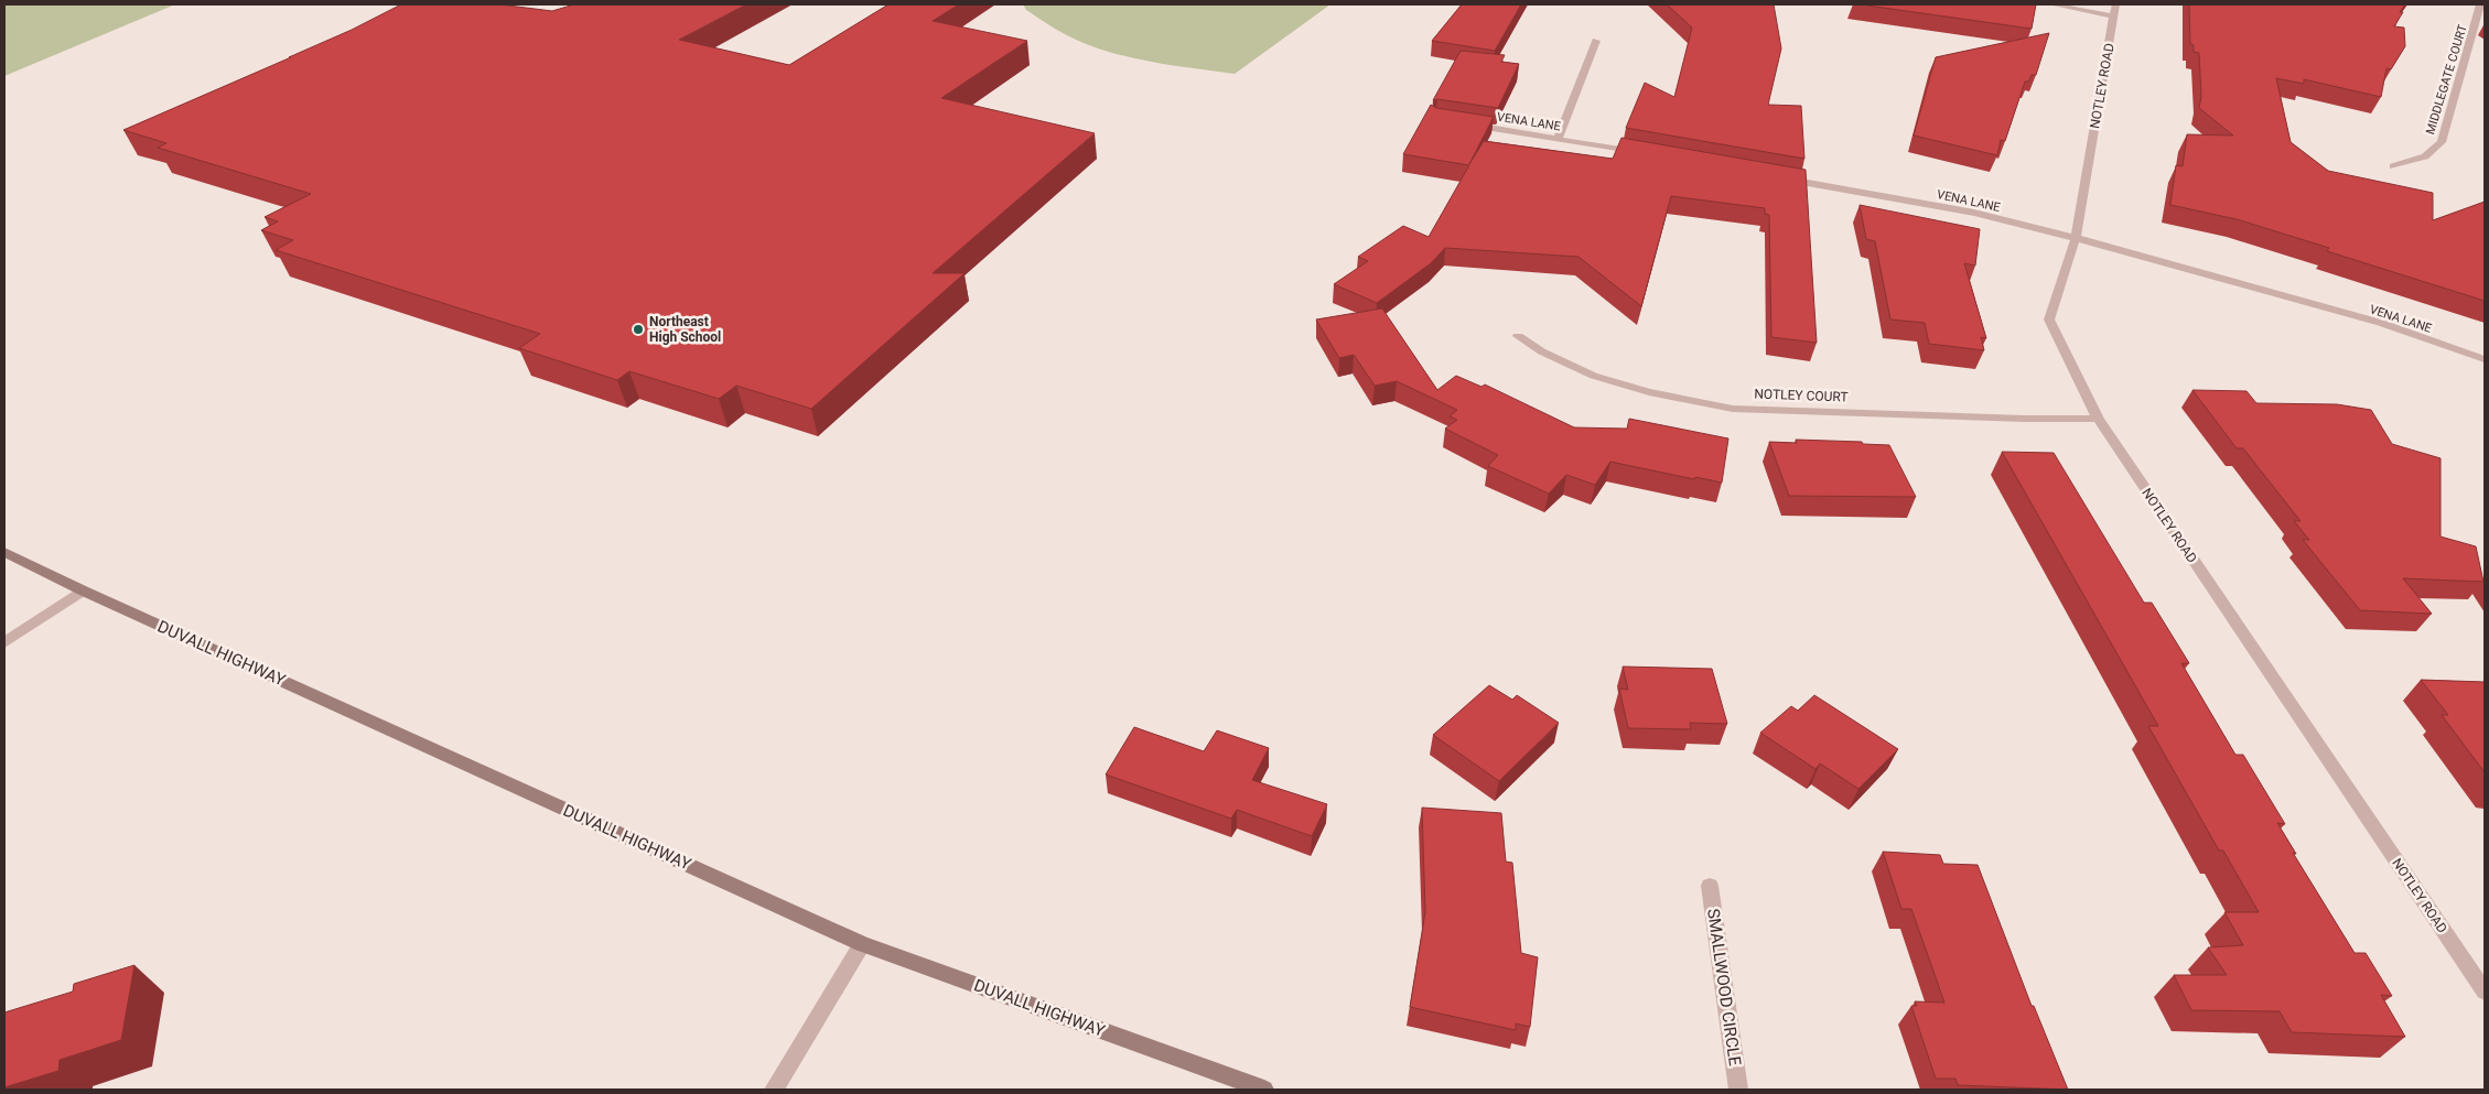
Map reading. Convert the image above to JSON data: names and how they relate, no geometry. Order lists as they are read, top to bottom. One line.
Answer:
{"streets":{"street":["MIDDLEGATE COURT","NOTLEY ROAD","VENA LANE","NOTLEY COURT","DUVALL HIGHWAY","SMALLWOOD CIRCLE"]},"crossings":[["NOTLEY ROAD","VENA LANE"],["NOTLEY ROAD","NOTLEY COURT"]],"places":["Northeast High School"]}
